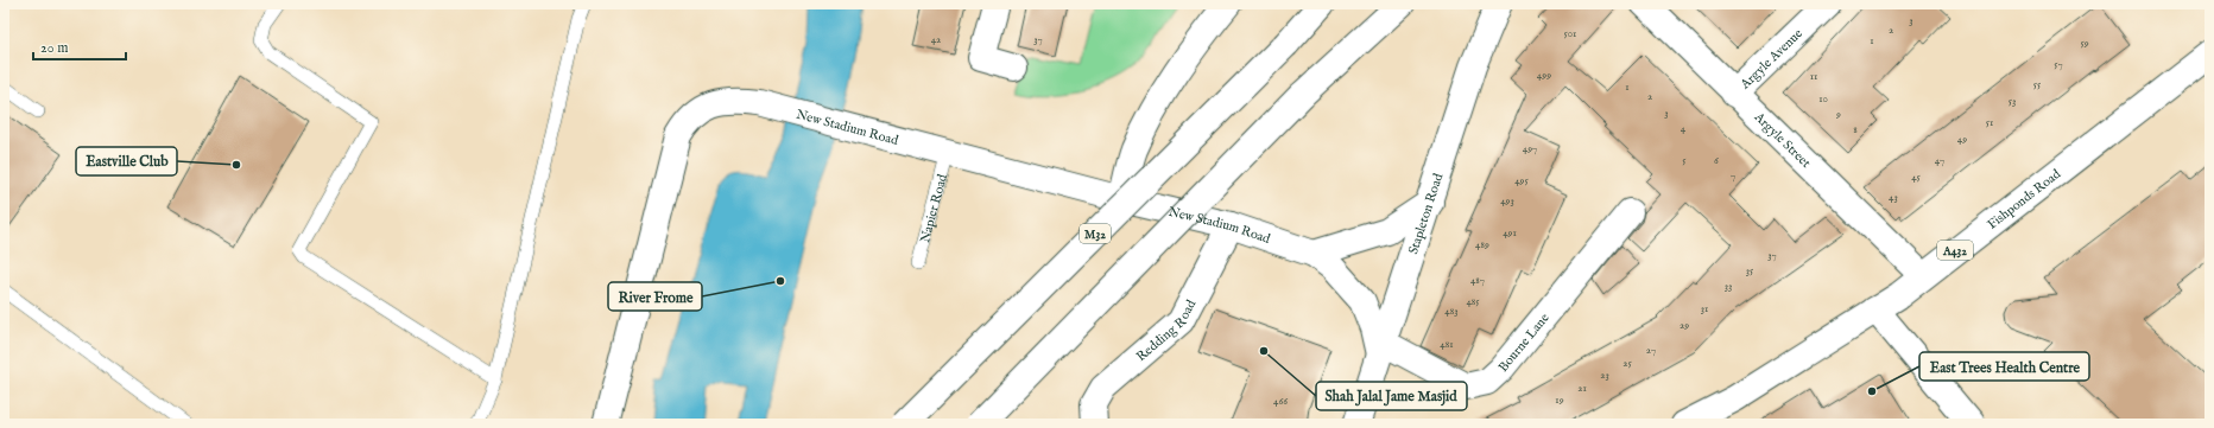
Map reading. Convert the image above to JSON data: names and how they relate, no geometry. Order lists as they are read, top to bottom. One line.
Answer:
{"streets":{"main road":["Argyle Avenue","New Stadium Road","Argyle Street","Fishponds Road","Stapleton Road","M32","A432","Redding Road","Bourne Lane"],"lane":["Napier Road"]},"crossings":[["Argyle Avenue","Argyle Street"],["New Stadium Road","Napier Road"],["New Stadium Road","Stapleton Road"],["New Stadium Road","Redding Road"],["New Stadium Road","Bourne Lane"],["Argyle Street","Fishponds Road"],["Stapleton Road","Bourne Lane"]],"places":["Eastville Club","River Frome","Shah Jalal Jame Masjid","East Trees Health Centre"],"house_numbers":["3","2","501","42","37","1","59","57","499","11","55","1","2","10","53","3","9","51","4","8","49","497","5","6","47","7","45","495","43","493","491","489","37","35","487","33","485","31","483","29","481","27","25","23","21","19","466"],"scale_bar":"20 m"}
